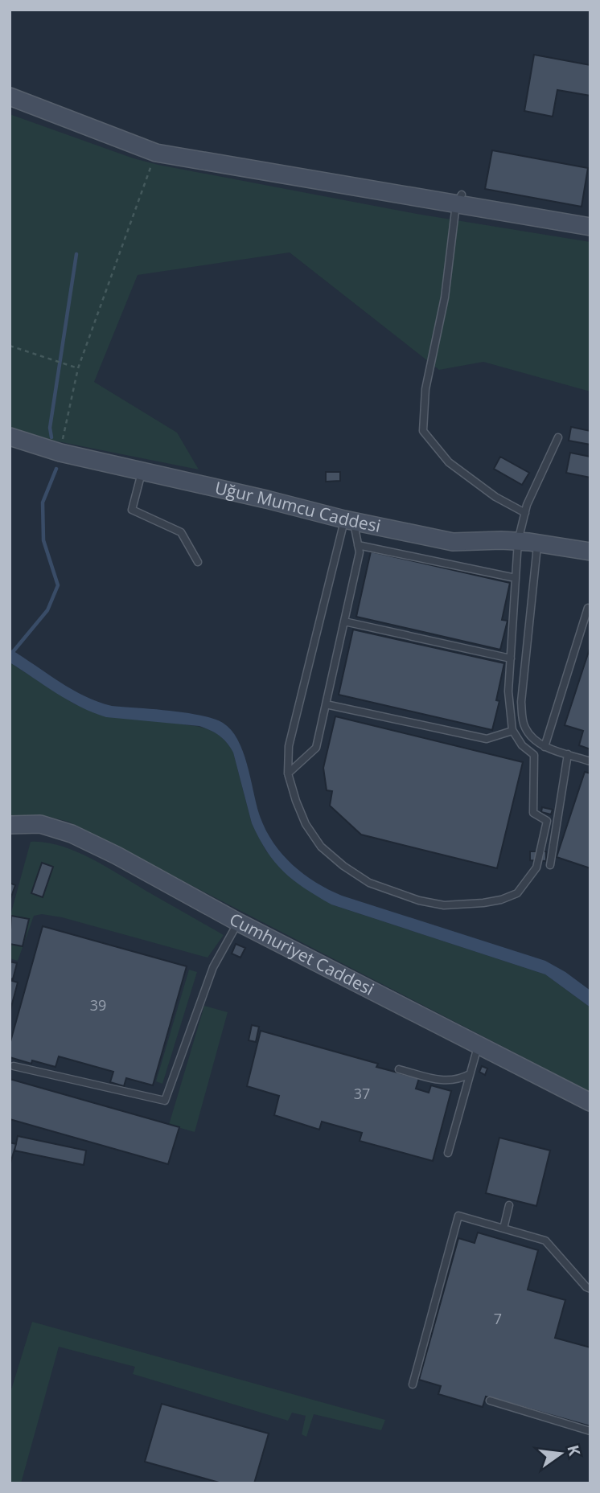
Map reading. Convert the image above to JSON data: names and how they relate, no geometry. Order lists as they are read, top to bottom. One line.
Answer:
{"streets":{"street":["Uğur Mumcu Caddesi","Cumhuriyet Caddesi"]},"house_numbers":["39","37","7"],"north":"right"}
